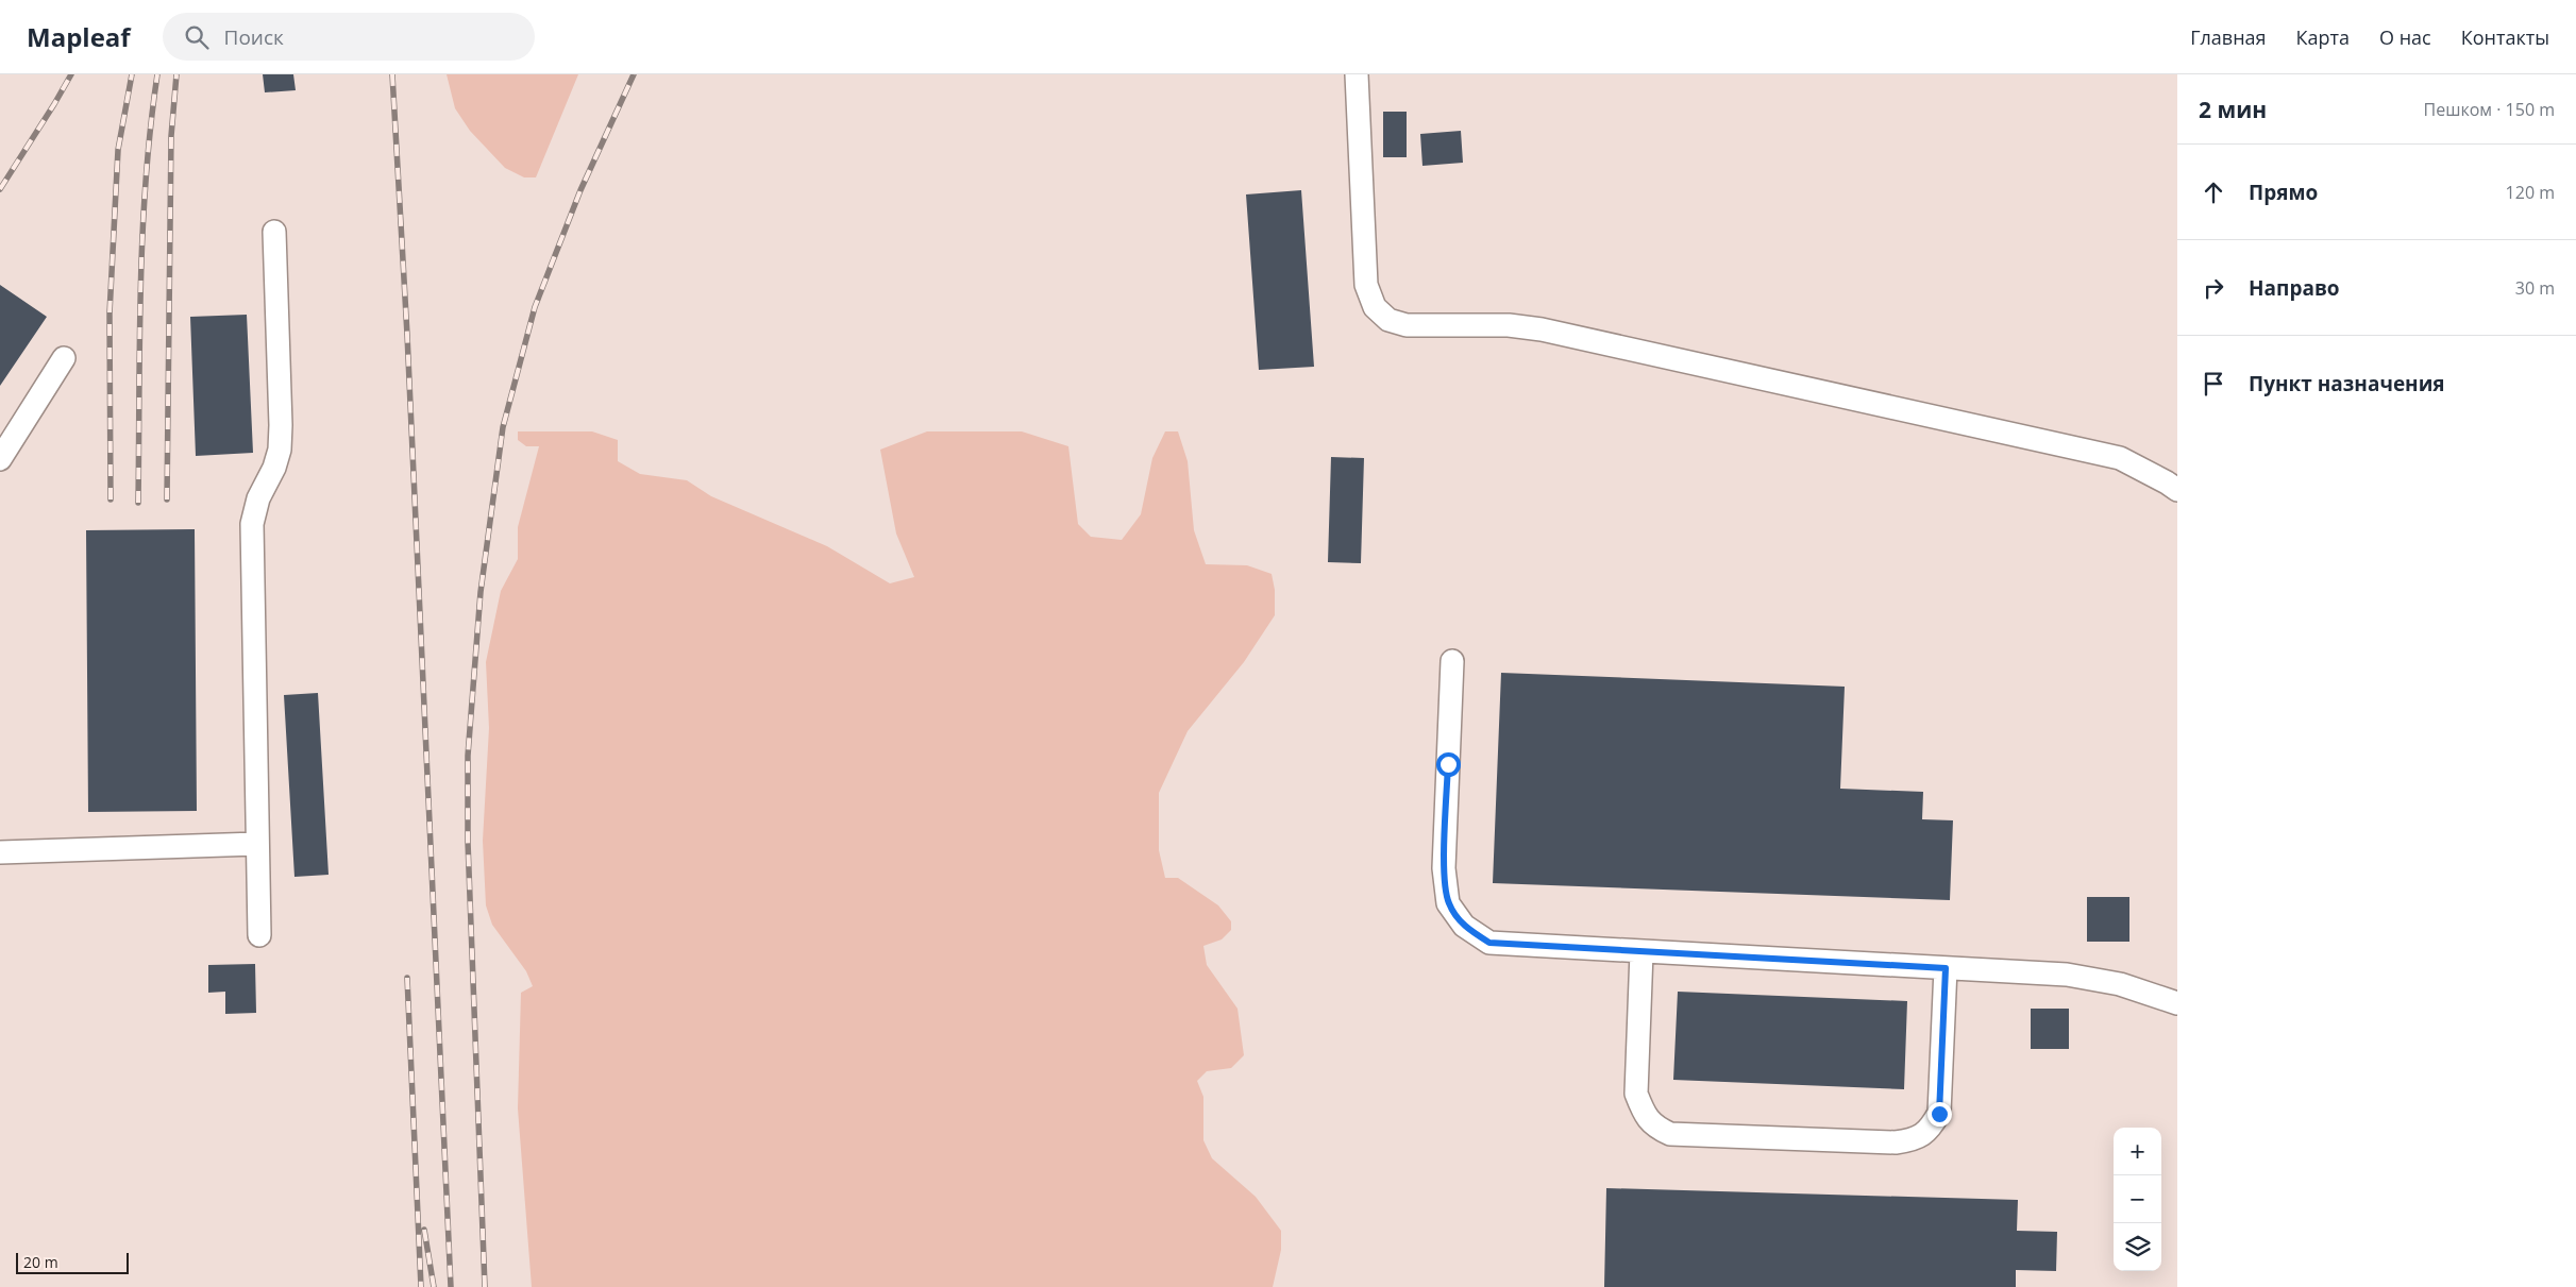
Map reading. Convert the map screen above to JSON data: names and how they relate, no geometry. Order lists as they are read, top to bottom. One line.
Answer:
{"scale_bar":"20 m","page":{"header":"Mapleaf","search":"Поиск","nav":["Главная","Карта","О нас","Контакты"],"heading":["2 мин","Пешком · 150 m"],"list":[["Прямо","120 m"],["Направо","30 m"],"Пункт назначения"],"map_buttons":["+","−"],"scale":"20 m"}}
